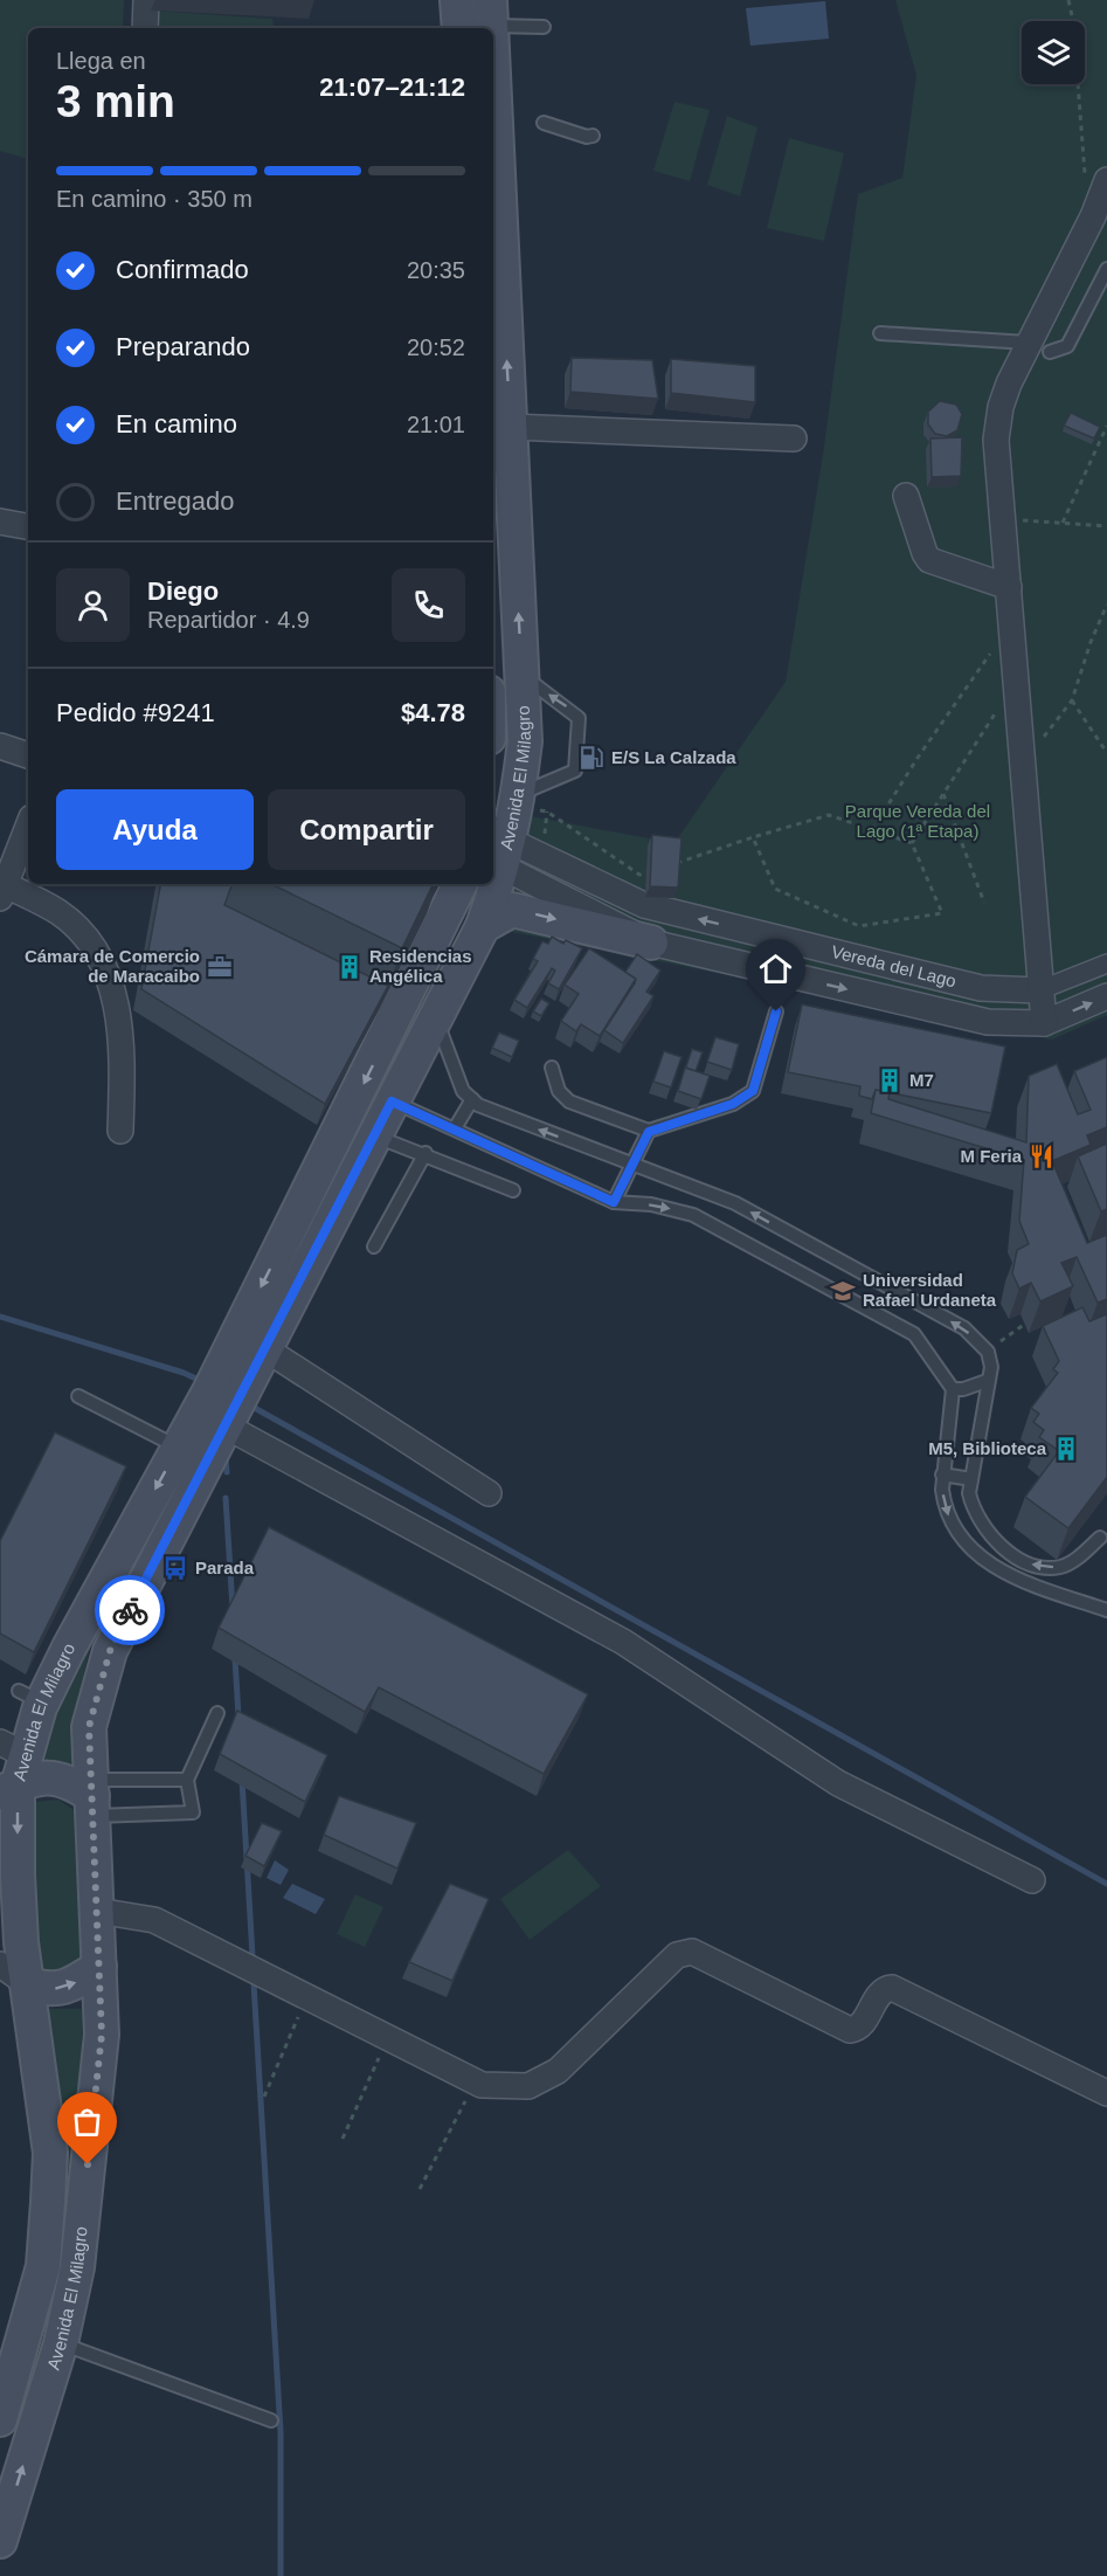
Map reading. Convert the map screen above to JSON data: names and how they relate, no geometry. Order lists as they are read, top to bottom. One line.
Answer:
{"streets":{"main road":["Avenida El Milagro"],"street":["Vereda del Lago"]},"crossings":[["Avenida El Milagro","Vereda del Lago"]],"parks":["Parque Vereda del Lago (1ª Etapa)"],"places":{"fuel station":["E/S La Calzada"],"office":["Cámara de Comercio de Maracaibo"],"building":["Residencias Angélica","M7","M5, Biblioteca"],"restaurant":["M Feria"],"school or university":["Universidad Rafael Urdaneta"],"bus stop":["Parada"]},"page":{"heading":["3 min","Llega en","21:07–21:12"],"panel":["Diego","Repartidor · 4.9","Pedido #9241","$4.78"],"bar":"En camino · 350 m","list":[["Confirmado","20:35"],["Preparando","20:52"],["En camino","21:01"],"Entregado"],"buttons":["Ayuda","Compartir"]}}
